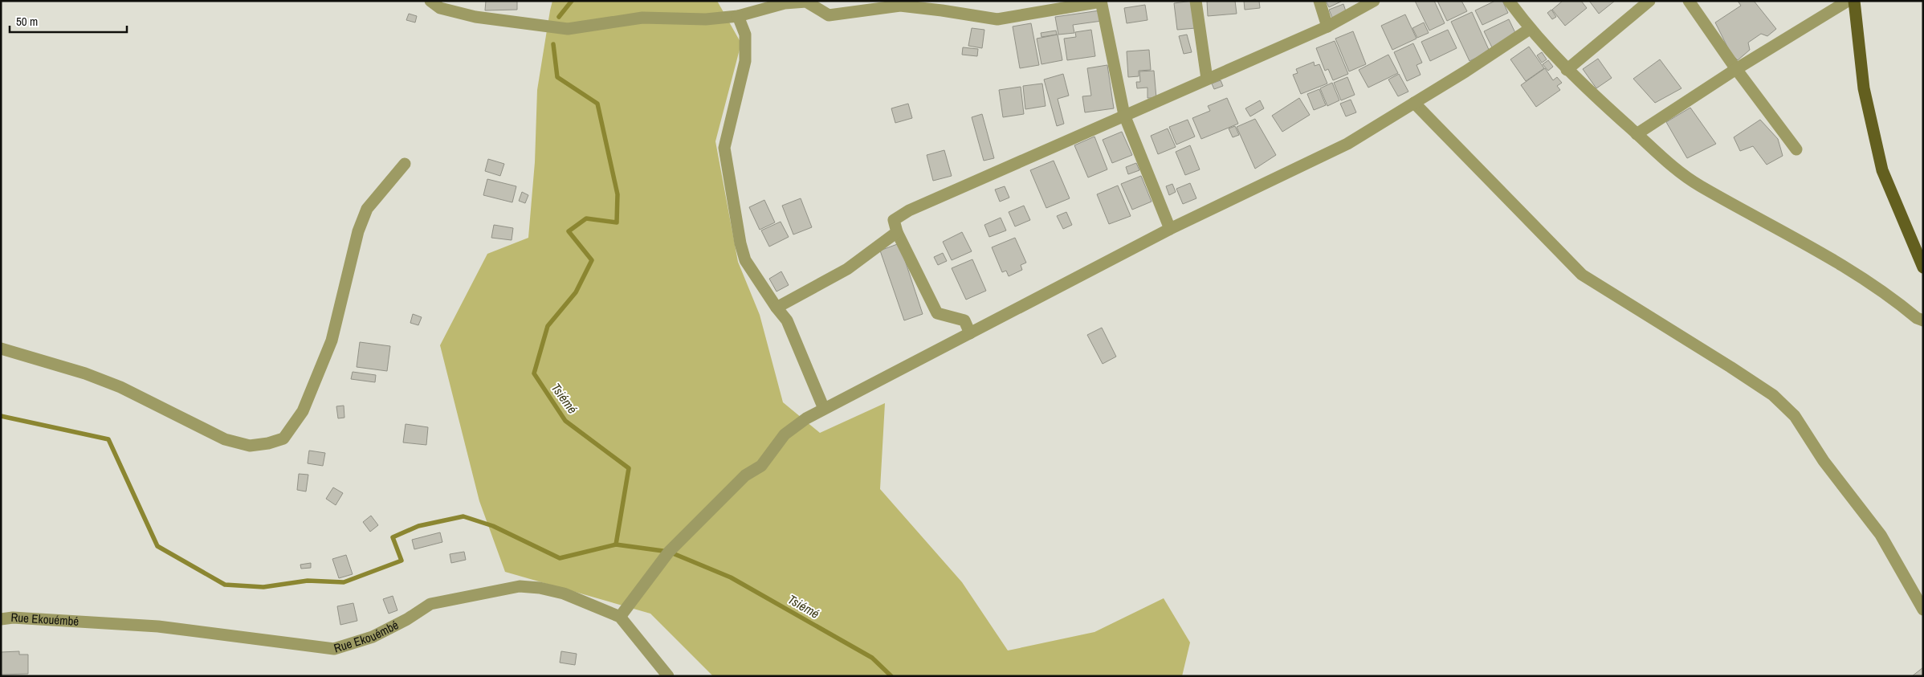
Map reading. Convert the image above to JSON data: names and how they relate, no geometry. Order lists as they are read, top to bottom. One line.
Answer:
{"streets":{"street":["Rue Ekouémbé"]},"water":["Tsiémé"],"scale_bar":"50 m"}
